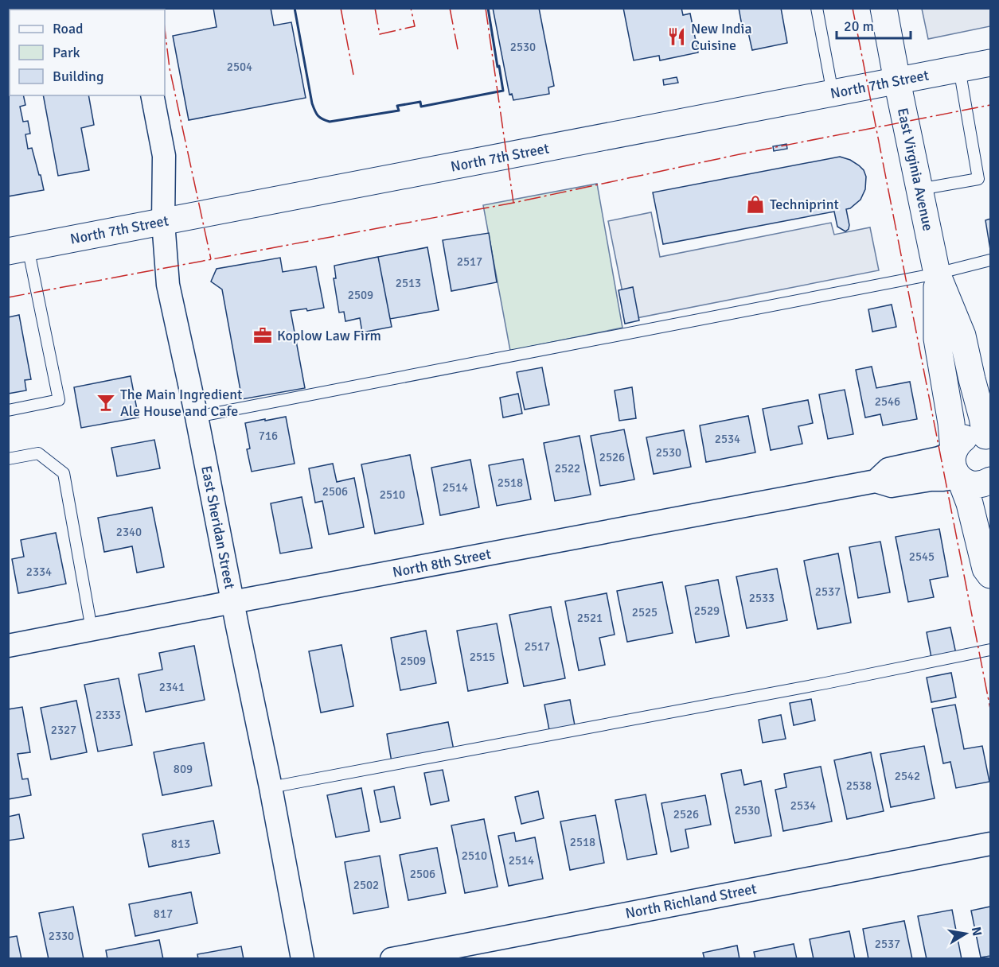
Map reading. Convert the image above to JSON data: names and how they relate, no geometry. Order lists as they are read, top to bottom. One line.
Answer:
{"streets":{"main road":["North 7th Street","East Virginia Avenue"],"street":["East Sheridan Street","North 8th Street","North Richland Street"]},"crossings":[["North 7th Street","East Virginia Avenue"],["North 7th Street","East Sheridan Street"],["East Virginia Avenue","North 8th Street"],["East Sheridan Street","North 8th Street"]],"places":{"restaurant":["New India Cuisine"],"shop":["Techniprint"],"office":["Koplow Law Firm"],"bar":["The Main Ingredient Ale House and Cafe"]},"house_numbers":["2530","2504","2517","2513","2509","2546","716","2534","2530","2526","2522","2518","2514","2506","2510","2340","2545","2334","2537","2533","2529","2525","2521","2517","2515","2509","2341","2333","2327","809","2542","2538","2534","2530","2526","2518","813","2510","2514","2506","2502","817","2330","2537"],"legend":["Road","Park","Building"],"scale_bar":"20 m","north":"right"}
